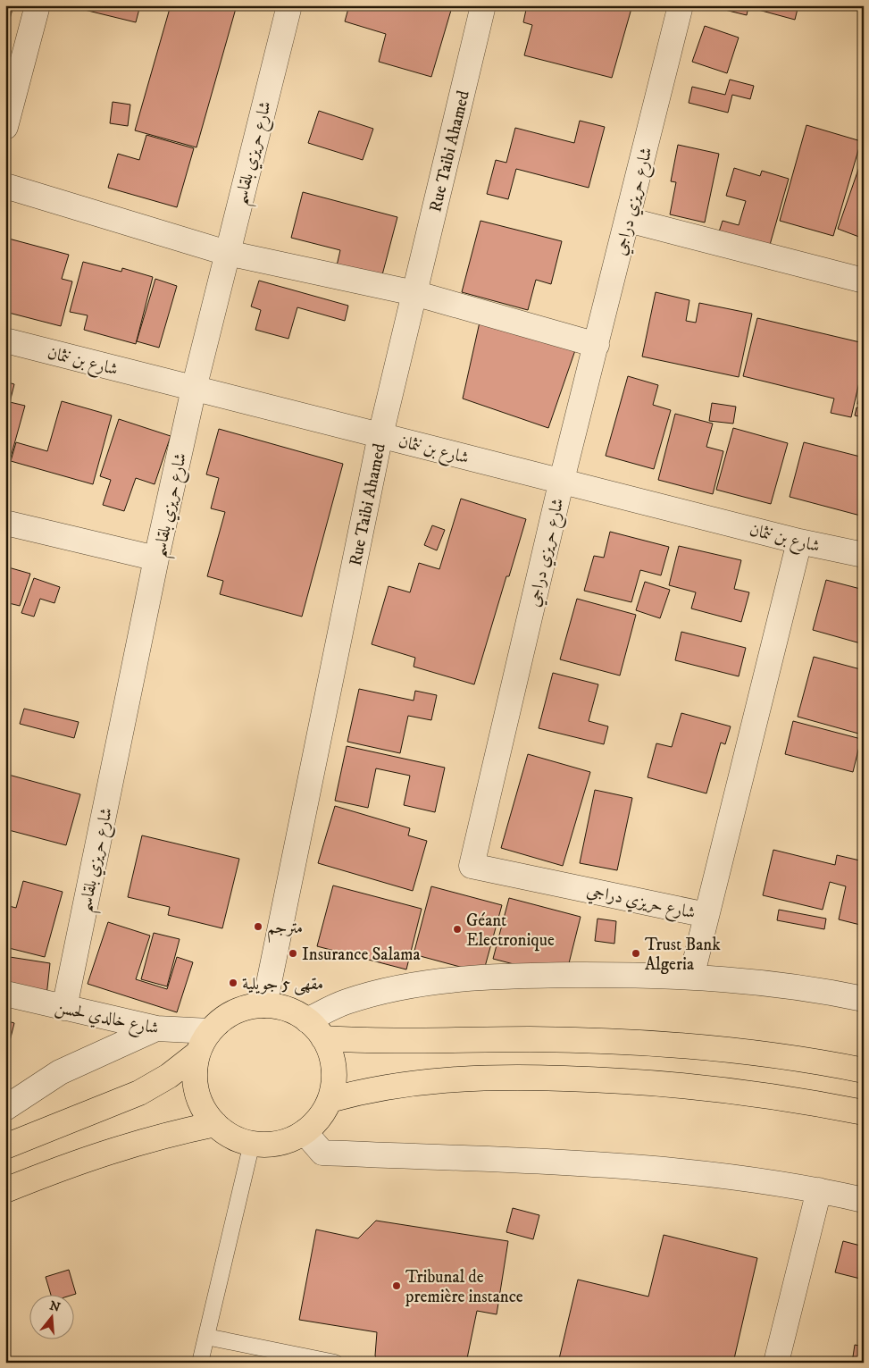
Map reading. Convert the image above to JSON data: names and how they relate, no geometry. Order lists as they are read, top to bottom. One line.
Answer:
{"streets":{"street":["Rue Taibi Ahamed","شارع حريزي بلقاسم","شارع حريزي دراجي","شارع بن نثمان","شارع خالدي لحسن"]},"crossings":[["Rue Taibi Ahamed","شارع بن نثمان"],["Rue Taibi Ahamed","شارع خالدي لحسن"],["شارع حريزي بلقاسم","شارع بن نثمان"],["شارع حريزي بلقاسم","شارع خالدي لحسن"],["شارع حريزي دراجي","شارع بن نثمان"]],"places":["مترجم","Géant Electronique","Insurance Salama","Trust Bank Algeria","مقهى 5 جويلية","Tribunal de première instance"],"north":"top"}
